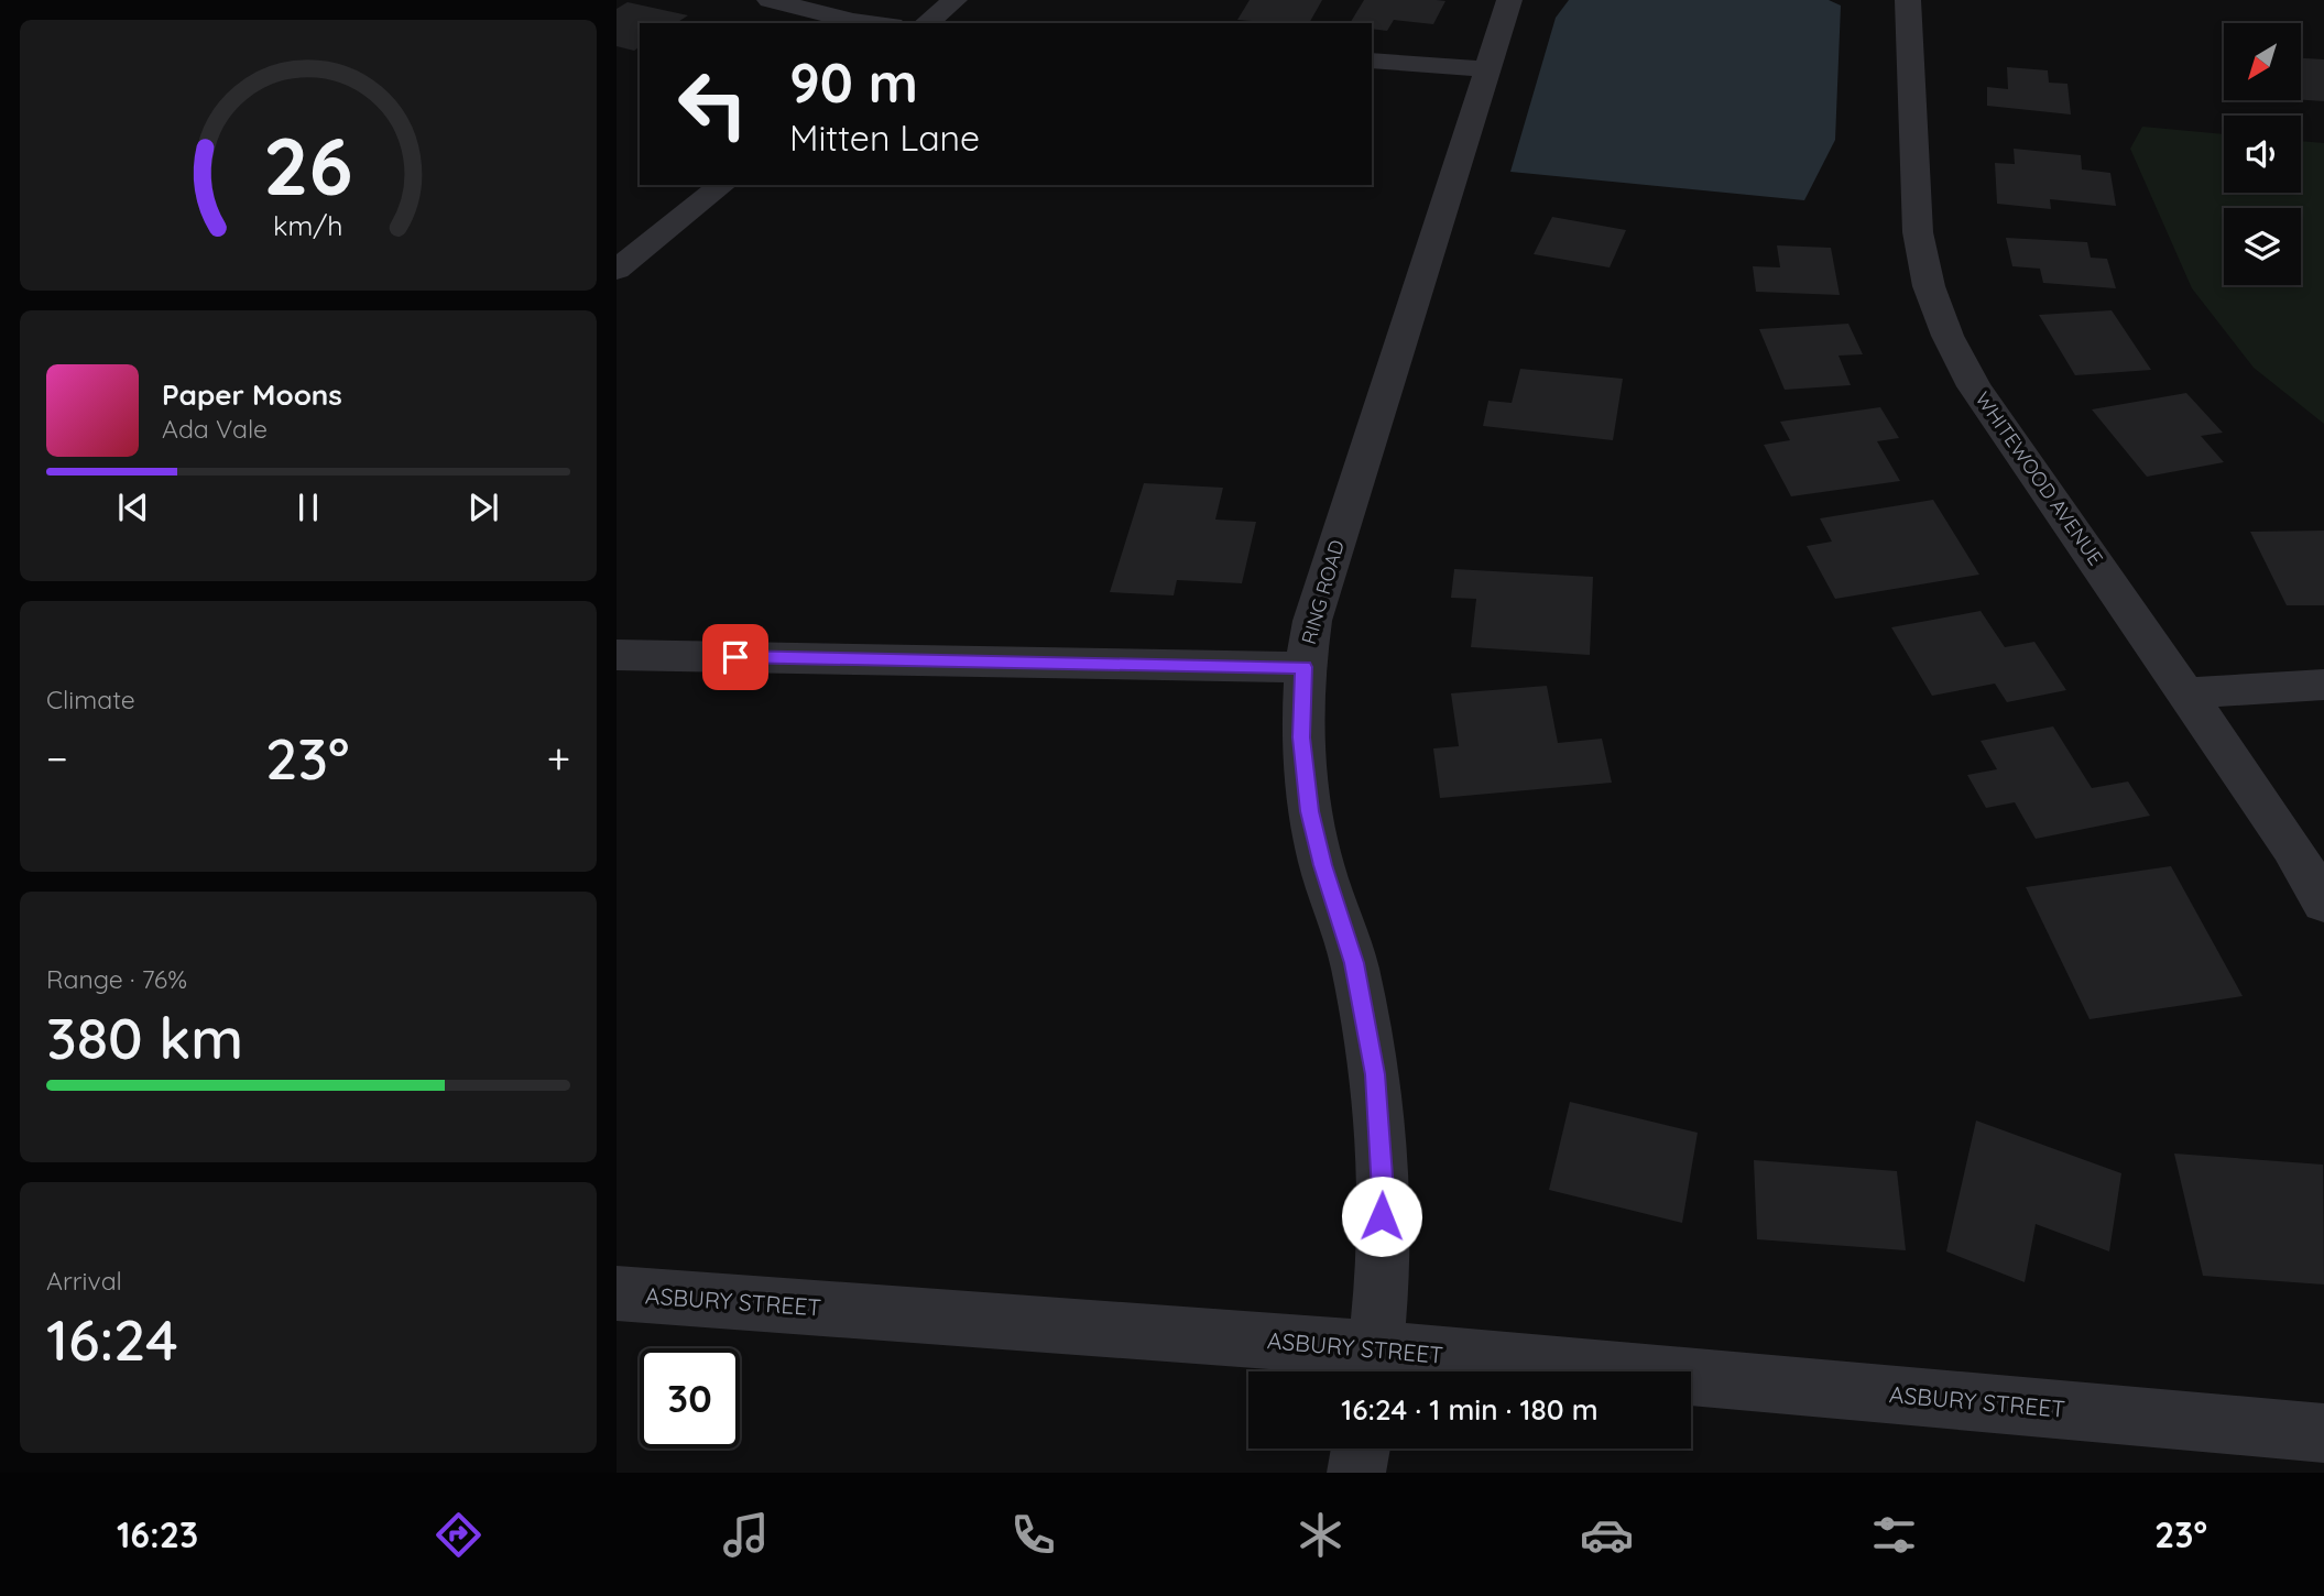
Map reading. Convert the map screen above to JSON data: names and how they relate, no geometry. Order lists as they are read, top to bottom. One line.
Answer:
{"streets":{"street":["WHITEWOOD AVENUE","RING ROAD","ASBURY STREET"]},"crossings":[["RING ROAD","ASBURY STREET"]],"north":"bottom left","page":{"turn":["90 m","Mitten Lane"],"song":["Paper Moons","Ada Vale"],"tile":["Climate",["Range · 76%","380 km"],["Arrival","16:24"]],"heat":["−","23°","+"],"limit":"30","trip":"16:24 · 1 min · 180 m","tabs":["16:23","23°"],"gauge":["26","km/h"]}}
